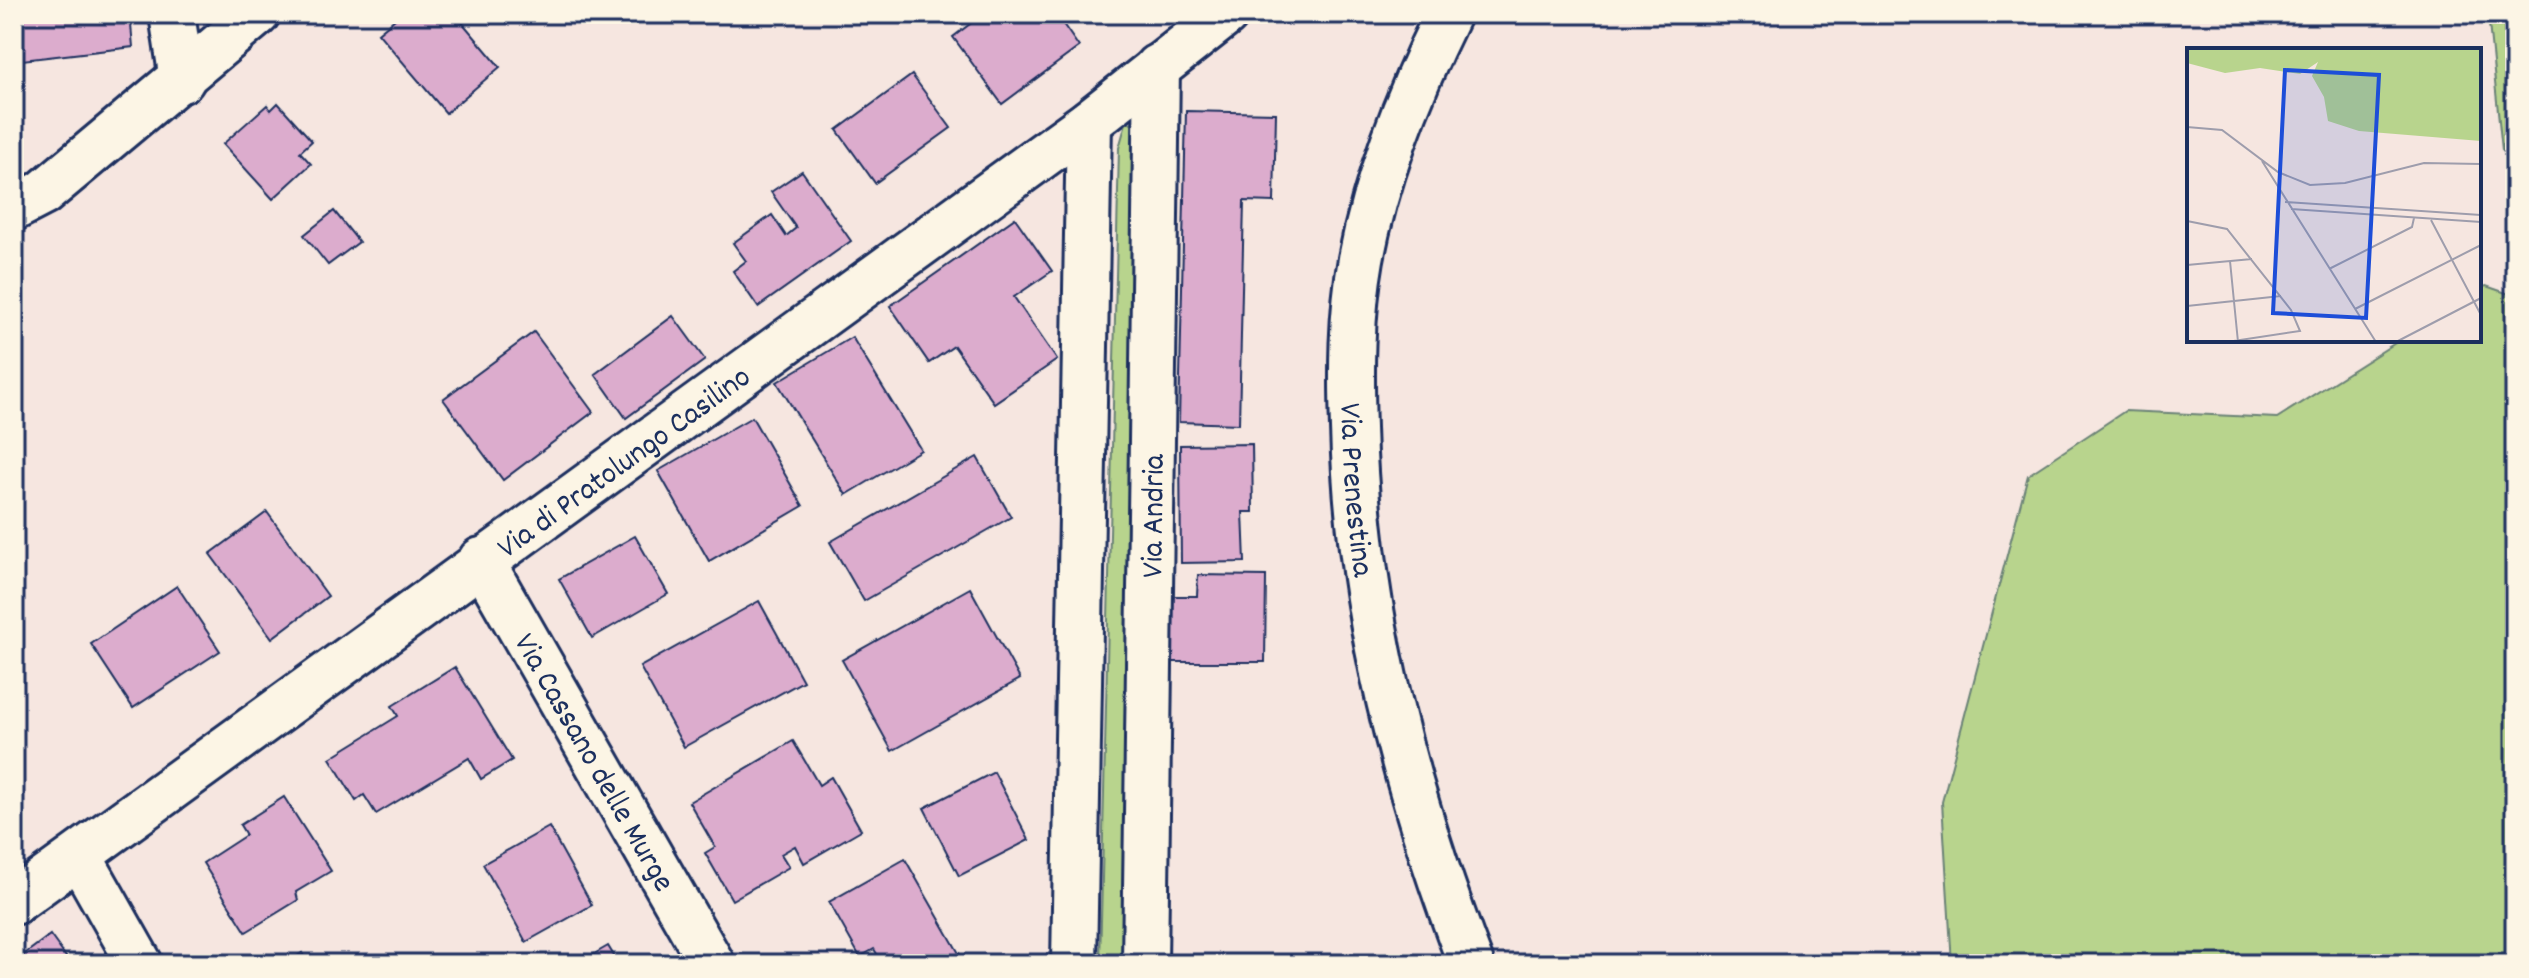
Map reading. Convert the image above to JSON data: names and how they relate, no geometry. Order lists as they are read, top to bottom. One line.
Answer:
{"streets":{"street":["Via di Pratolungo Casilino","Via Prenestina","Via Andria","Via Cassano delle Murge"]},"crossings":[["Via di Pratolungo Casilino","Via Andria"],["Via di Pratolungo Casilino","Via Cassano delle Murge"]]}
